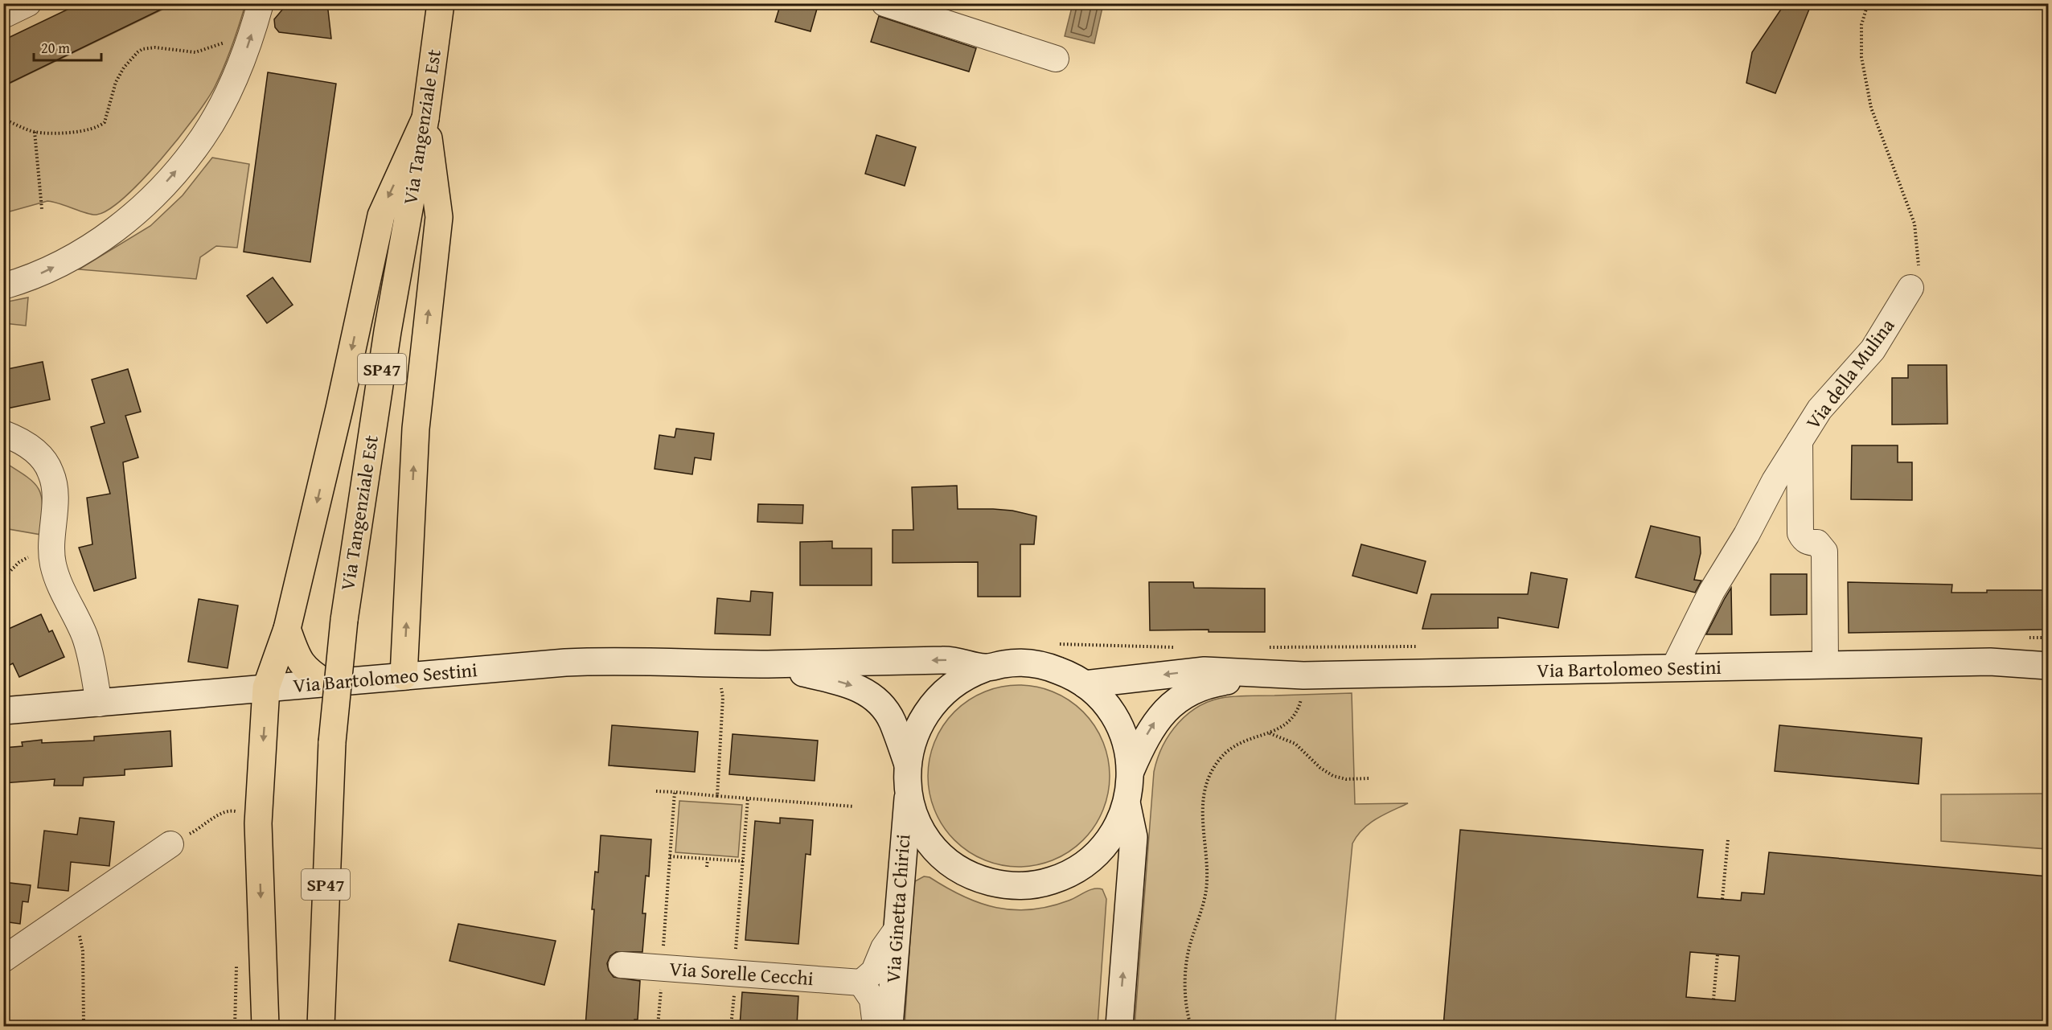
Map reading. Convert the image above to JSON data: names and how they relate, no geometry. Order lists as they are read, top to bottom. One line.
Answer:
{"streets":{"main road":["Via Tangenziale Est","SP47","Via Bartolomeo Sestini","Via Ginetta Chirici"],"street":["Via della Mulina","Via Sorelle Cecchi"]},"crossings":[["Via della Mulina","Via Bartolomeo Sestini"]],"scale_bar":"20 m"}
